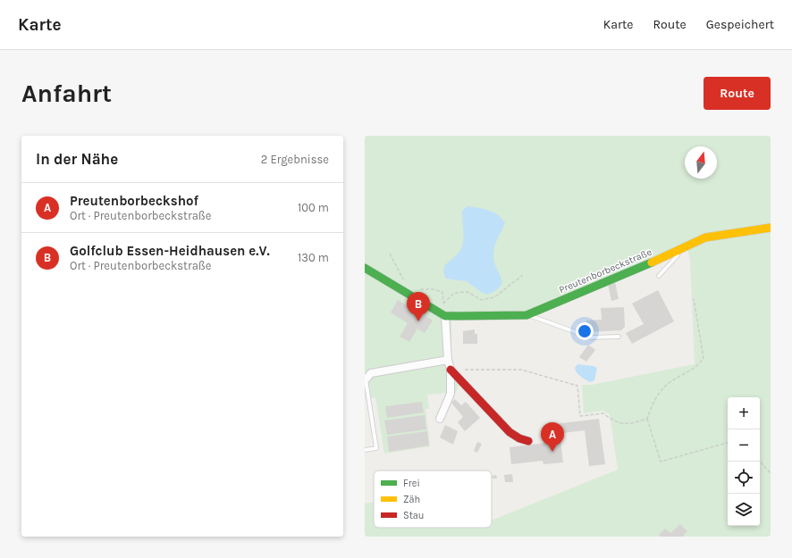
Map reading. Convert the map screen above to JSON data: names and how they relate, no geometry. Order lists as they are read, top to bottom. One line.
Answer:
{"streets":{"street":["Preutenborbeckstraße"]},"legend":["Frei","Zäh","Stau"],"north":"top","page":{"header":"Karte","nav":["Karte","Route","Gespeichert"],"buttons":"Route","title":"Anfahrt","heading":["In der Nähe","2 Ergebnisse"],"list":[{"mark":"A","name":"Preutenborbeckshof","note":"Ort · Preutenborbeckstraße","value":"100 m"},{"mark":"B","name":"Golfclub Essen-Heidhausen e.V.","note":"Ort · Preutenborbeckstraße","value":"130 m"}],"pins":["B","A"],"map_buttons":["+","−"]}}
